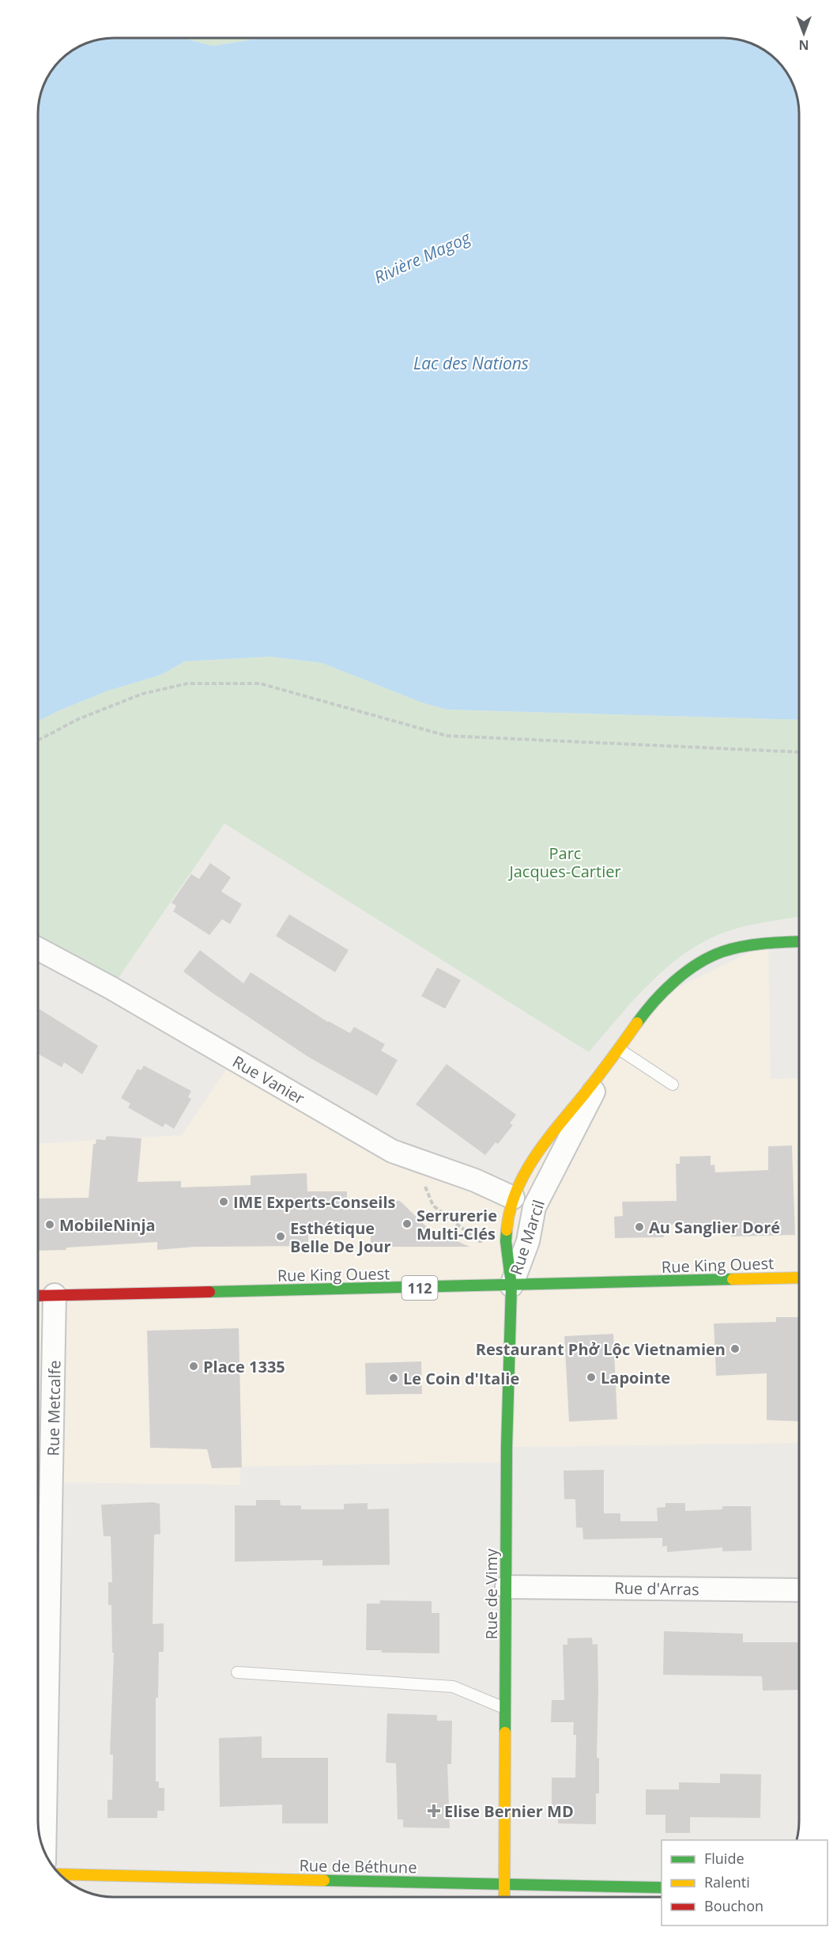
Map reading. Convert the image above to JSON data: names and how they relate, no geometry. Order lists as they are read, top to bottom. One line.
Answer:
{"streets":{"street":["Rue Vanier","Rue Marcil","Rue King Ouest","112","Rue Metcalfe","Rue d'Arras","Rue de Vimy","Rue de Béthune"]},"crossings":[["Rue Vanier","Rue Marcil"],["Rue Marcil","Rue King Ouest"],["Rue Marcil","Rue de Vimy"],["Rue King Ouest","Rue Metcalfe"],["Rue King Ouest","Rue de Vimy"],["Rue d'Arras","Rue de Vimy"],["Rue de Vimy","Rue de Béthune"]],"water":["Rivière Magog","Lac des Nations"],"parks":["Parc Jacques-Cartier"],"places":{"other":["IME Experts-Conseils","Serrurerie Multi-Clés","MobileNinja","Au Sanglier Doré","Esthétique Belle De Jour","Restaurant Phở Lộc Vietnamien","Place 1335","Lapointe","Le Coin d'Italie"],"health":["Elise Bernier MD"]},"legend":["Fluide","Ralenti","Bouchon"],"north":"bottom"}
